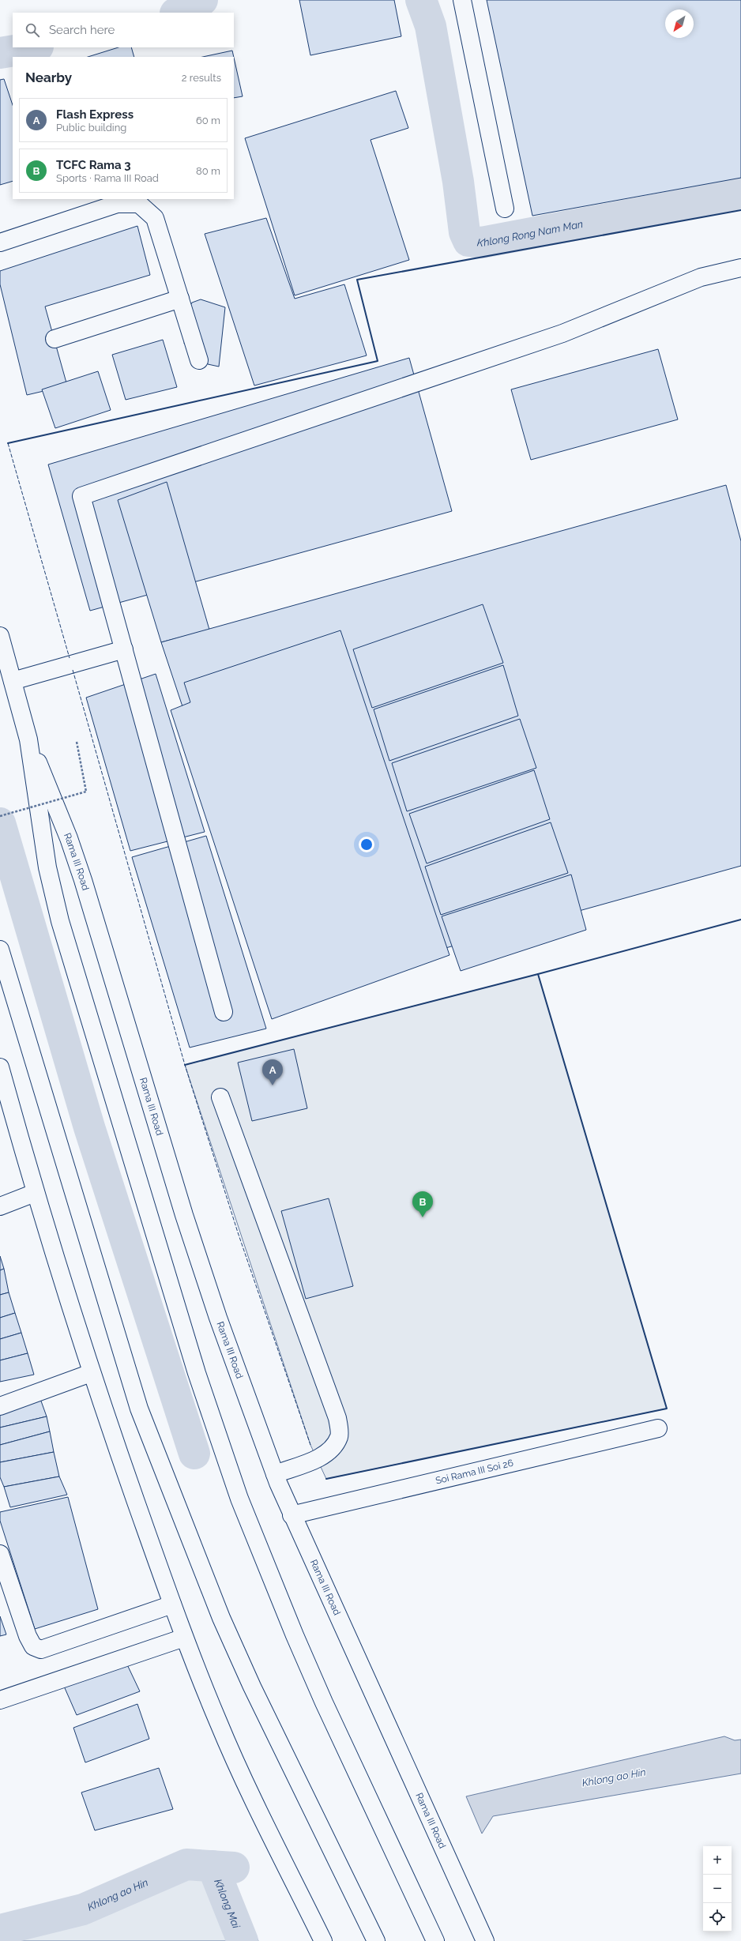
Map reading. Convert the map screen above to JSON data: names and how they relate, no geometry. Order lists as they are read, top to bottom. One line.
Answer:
{"streets":{"main road":["Rama III Road","Soi Rama III Soi 26"]},"crossings":[["Rama III Road","Soi Rama III Soi 26"]],"water":["Khlong Rong Nam Man","Khlong ao Hin","Khlong Mai"],"north":"bottom left","page":{"search":"Search here","heading":["Nearby","2 results"],"list":[{"mark":"A","name":"Flash Express","note":"Public building","value":"60 m"},{"mark":"B","name":"TCFC Rama 3","note":"Sports · Rama III Road","value":"80 m"}],"pins":["A","B"],"map_buttons":["+","−"]}}
